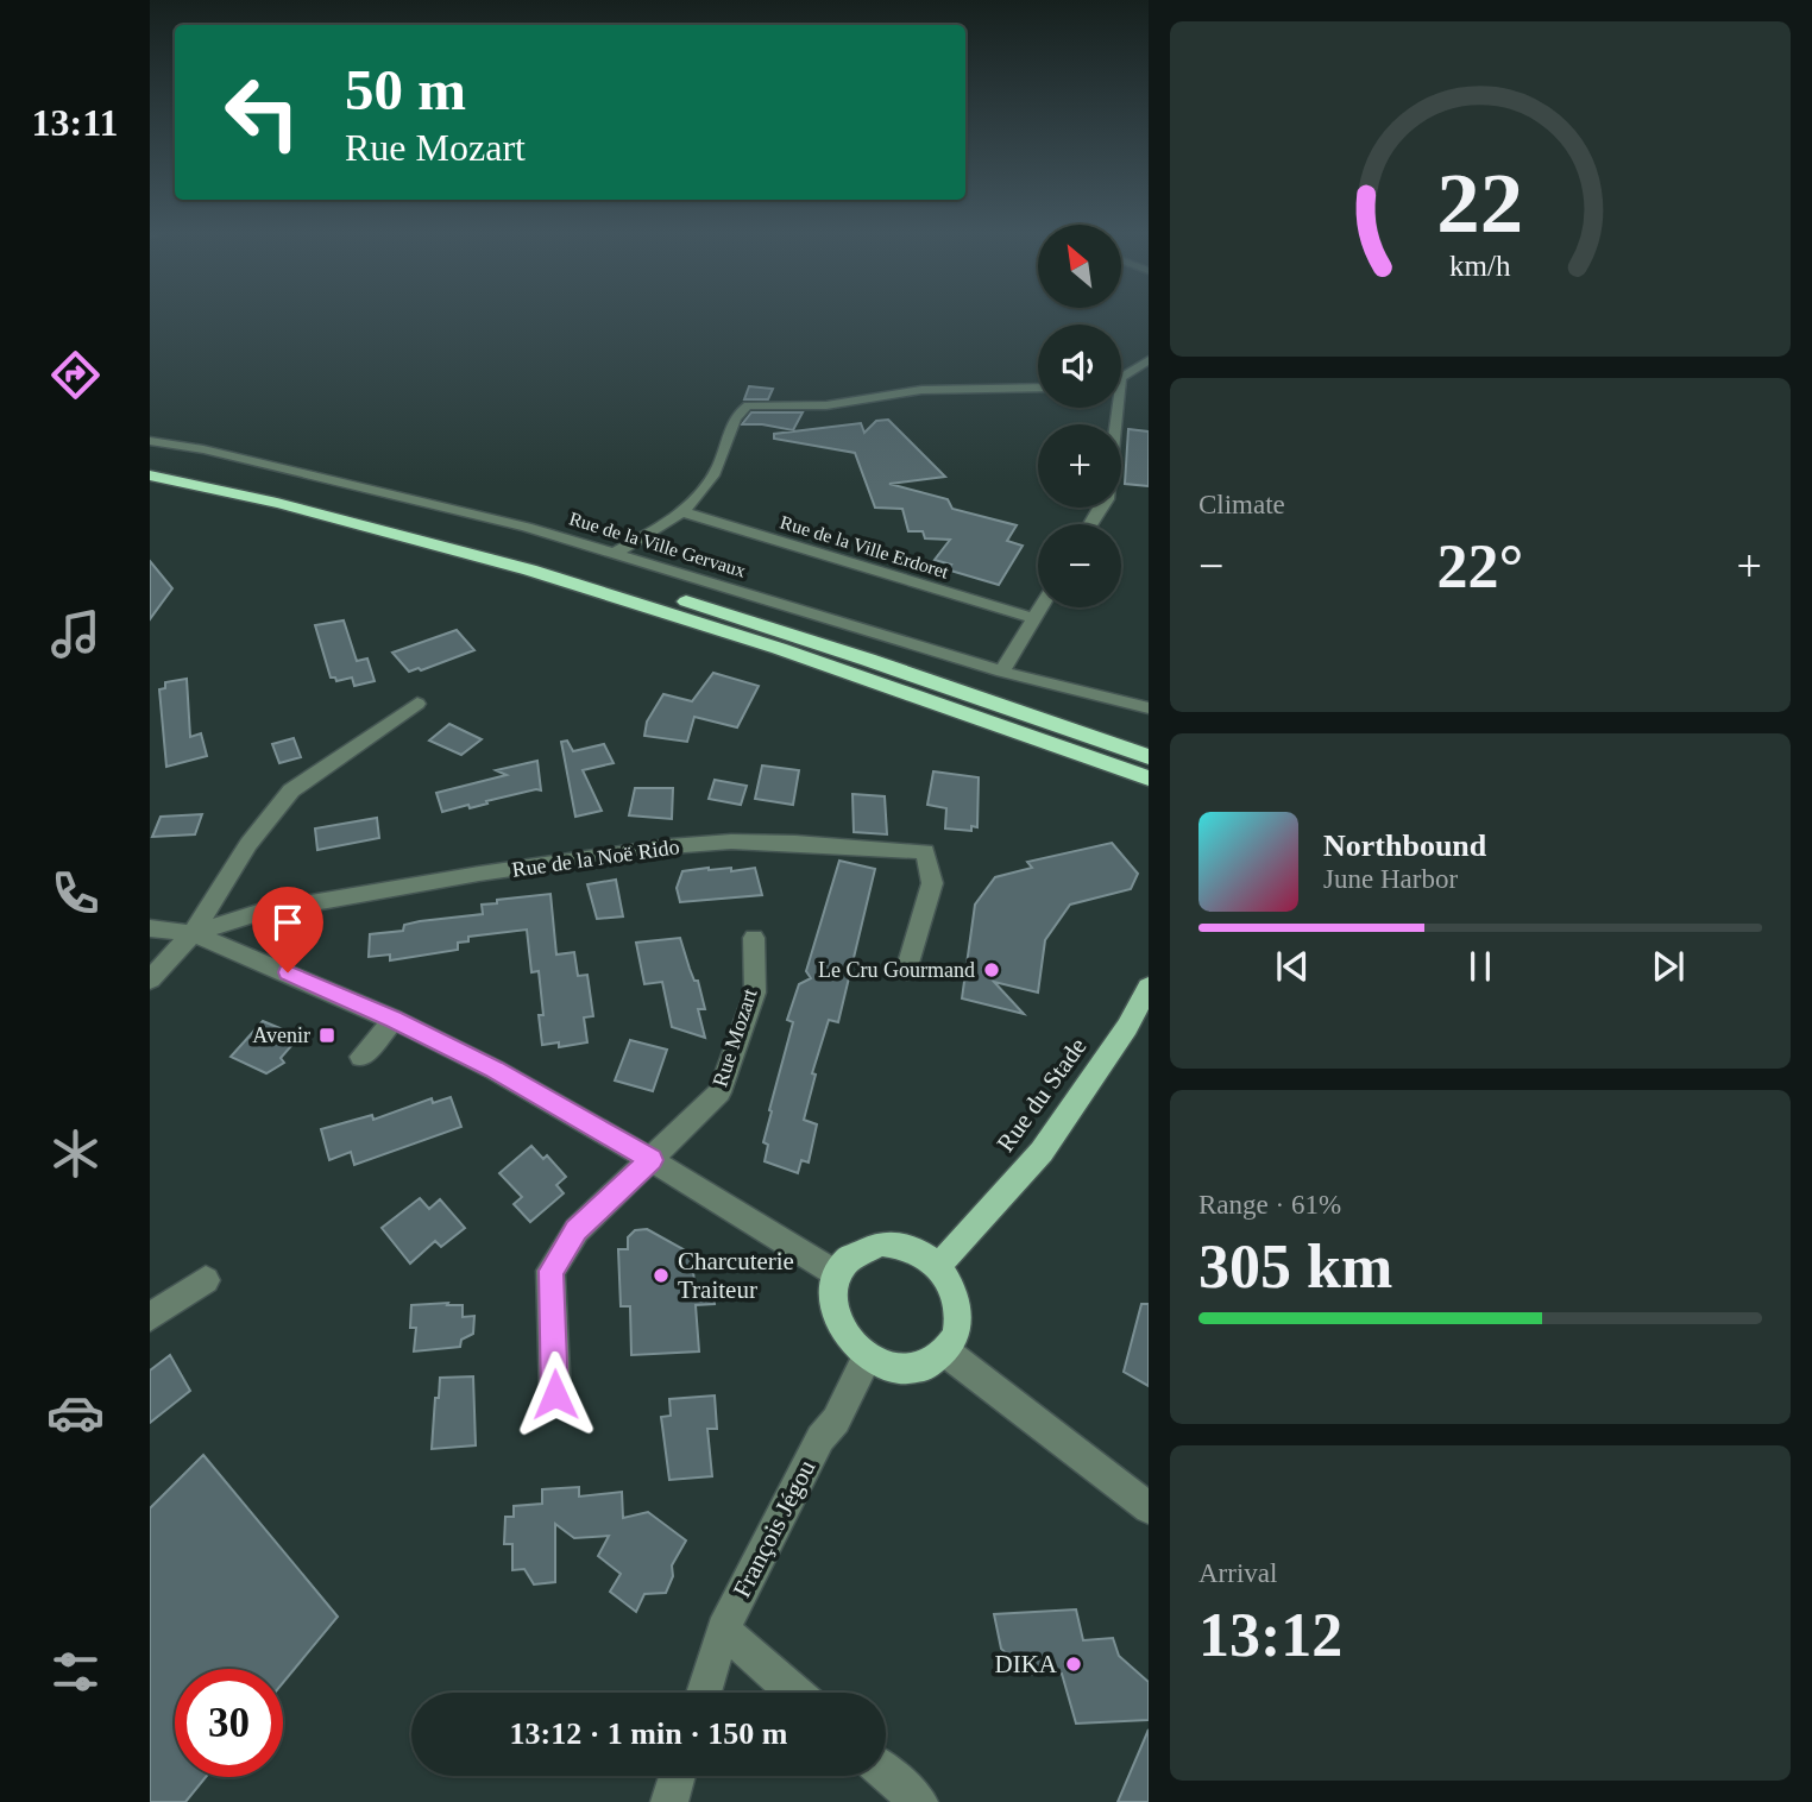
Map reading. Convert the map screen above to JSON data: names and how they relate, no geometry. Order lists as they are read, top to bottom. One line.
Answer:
{"streets":{"main road":["Rue du Stade"],"street":["Rue de la Ville Gervaux","Rue de la Ville Erdoret","Rue de la Noë Rido","Rue Mozart","François Jégou"]},"crossings":[["Rue du Stade","François Jégou"]],"places":{"other":["Le Cru Gourmand","Charcuterie Traiteur","DIKA"],"transit":["Avenir"]},"north":"top left","page":{"tabs":"13:11","turn":["50 m","Rue Mozart"],"map_buttons":["+","−"],"tile":["Climate",["Range · 61%","305 km"],["Arrival","13:12"]],"heat":["−","22°","+"],"song":["Northbound","June Harbor"],"limit":"30","trip":"13:12 · 1 min · 150 m","gauge":["22","km/h"]}}
